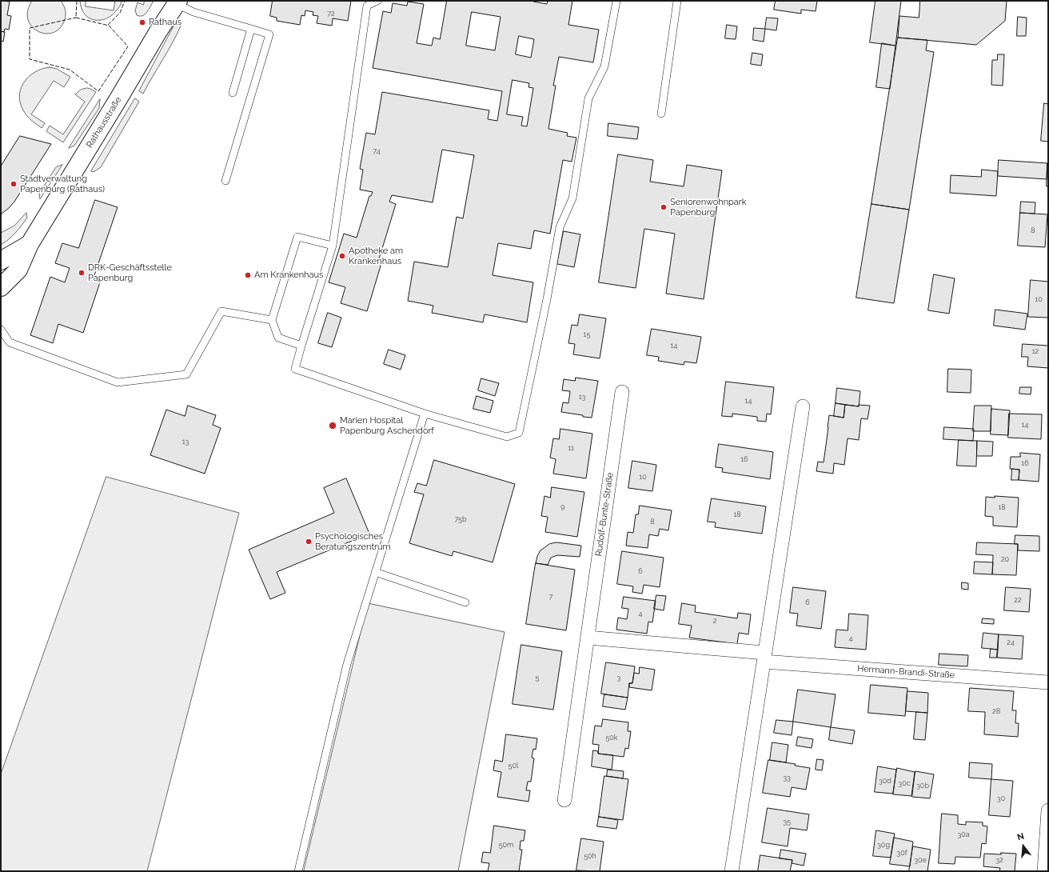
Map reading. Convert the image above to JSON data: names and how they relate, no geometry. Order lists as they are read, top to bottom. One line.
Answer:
{"streets":{"street":["Rathausstraße","Rudolf-Bunte-Straße","Hermann-Brandi-Straße"]},"places":["Rathaus","Stadtverwaltung Papenburg (Rathaus)","Seniorenwohnpark Papenburg","Apotheke am Krankenhaus","DRK-Geschäftsstelle Papenburg","Am Krankenhaus","Marien Hospital Papenburg Aschendorf","Psychologisches Beratungszentrum"],"house_numbers":["72","74","8","10","15","14","12","13","14","14","13","11","16","16","10","9","18","18","75b","8","20","6","7","22","6","4","2","4","24","5","3","28","50k","50l","33","30d","30c","30b","30","35","30a","50m","30g","30f","50h","30e","32"],"north":"top"}
